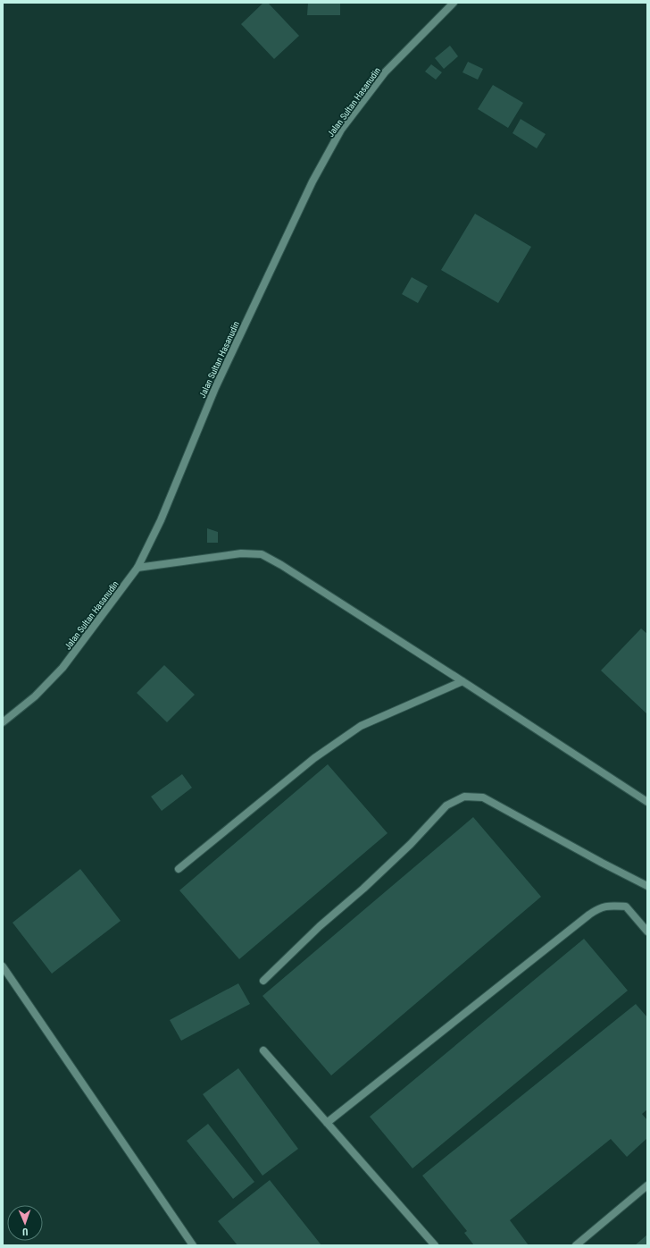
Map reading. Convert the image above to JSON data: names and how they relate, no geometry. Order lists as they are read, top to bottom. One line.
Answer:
{"streets":{"street":["Jalan Sultan Hasanudin"]},"north":"bottom"}
